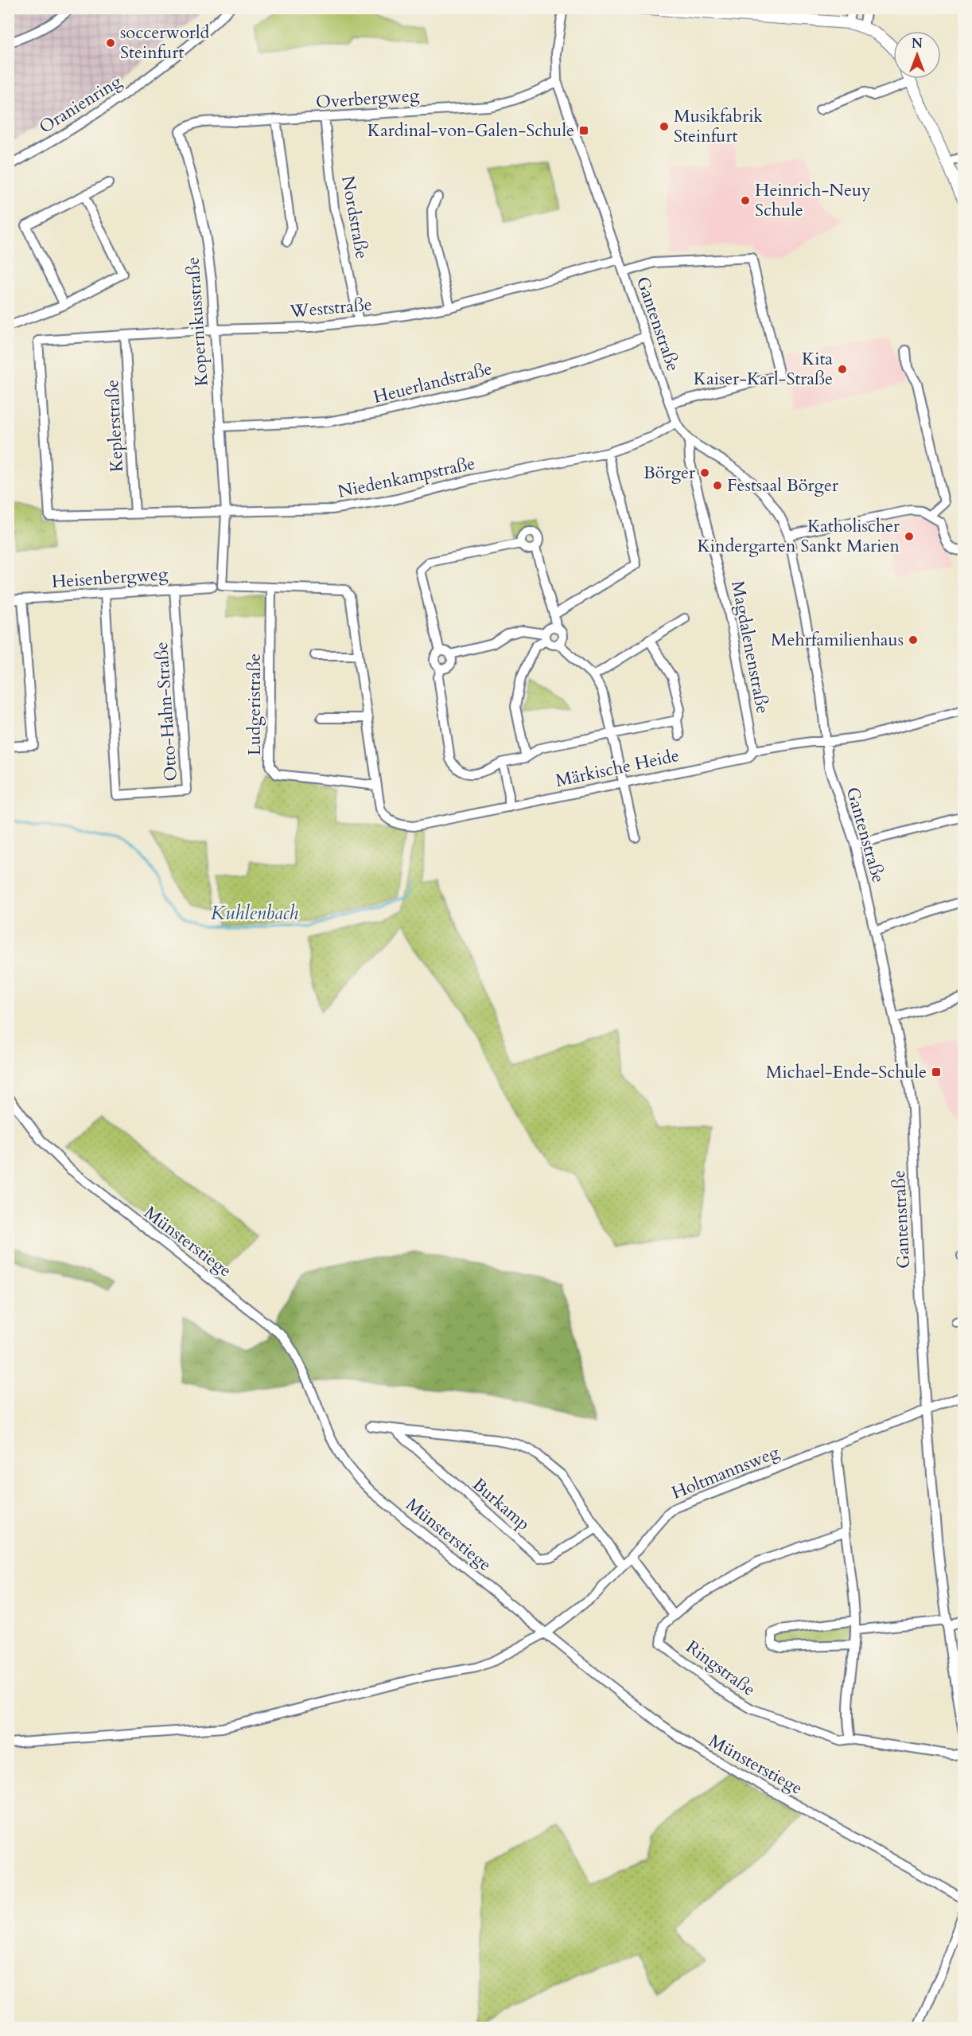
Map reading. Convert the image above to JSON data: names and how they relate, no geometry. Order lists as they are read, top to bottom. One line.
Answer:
{"streets":{"street":["Overbergweg","Oranienring","Nordstraße","Weststraße","Kopernikusstraße","Gantenstraße","Heuerlandstraße","Keplerstraße","Niedenkampstraße","Heisenbergweg","Magdalenenstraße","Ludgeristraße","Otto-Hahn-Straße","Märkische Heide","Münsterstiege","Holtmannsweg","Burkamp","Ringstraße"]},"crossings":[["Overbergweg","Nordstraße"],["Overbergweg","Kopernikusstraße"],["Overbergweg","Gantenstraße"],["Nordstraße","Weststraße"],["Weststraße","Kopernikusstraße"],["Weststraße","Gantenstraße"],["Weststraße","Keplerstraße"],["Weststraße","Niedenkampstraße"],["Kopernikusstraße","Heuerlandstraße"],["Kopernikusstraße","Niedenkampstraße"],["Gantenstraße","Heuerlandstraße"],["Gantenstraße","Niedenkampstraße"],["Gantenstraße","Magdalenenstraße"],["Gantenstraße","Märkische Heide"],["Gantenstraße","Holtmannsweg"],["Keplerstraße","Niedenkampstraße"],["Heisenbergweg","Otto-Hahn-Straße"],["Magdalenenstraße","Märkische Heide"],["Ludgeristraße","Märkische Heide"],["Münsterstiege","Holtmannsweg"]],"water":["Kuhlenbach"],"places":{"other":["soccerworld Steinfurt","Musikfabrik Steinfurt","Heinrich-Neuy Schule","Kita Kaiser-Karl-Straße","Börger","Festsaal Börger","Katholischer Kindergarten Sankt Marien","Mehrfamilienhaus"],"transit":["Kardinal-von-Galen-Schule","Michael-Ende-Schule"]},"north":"top"}
